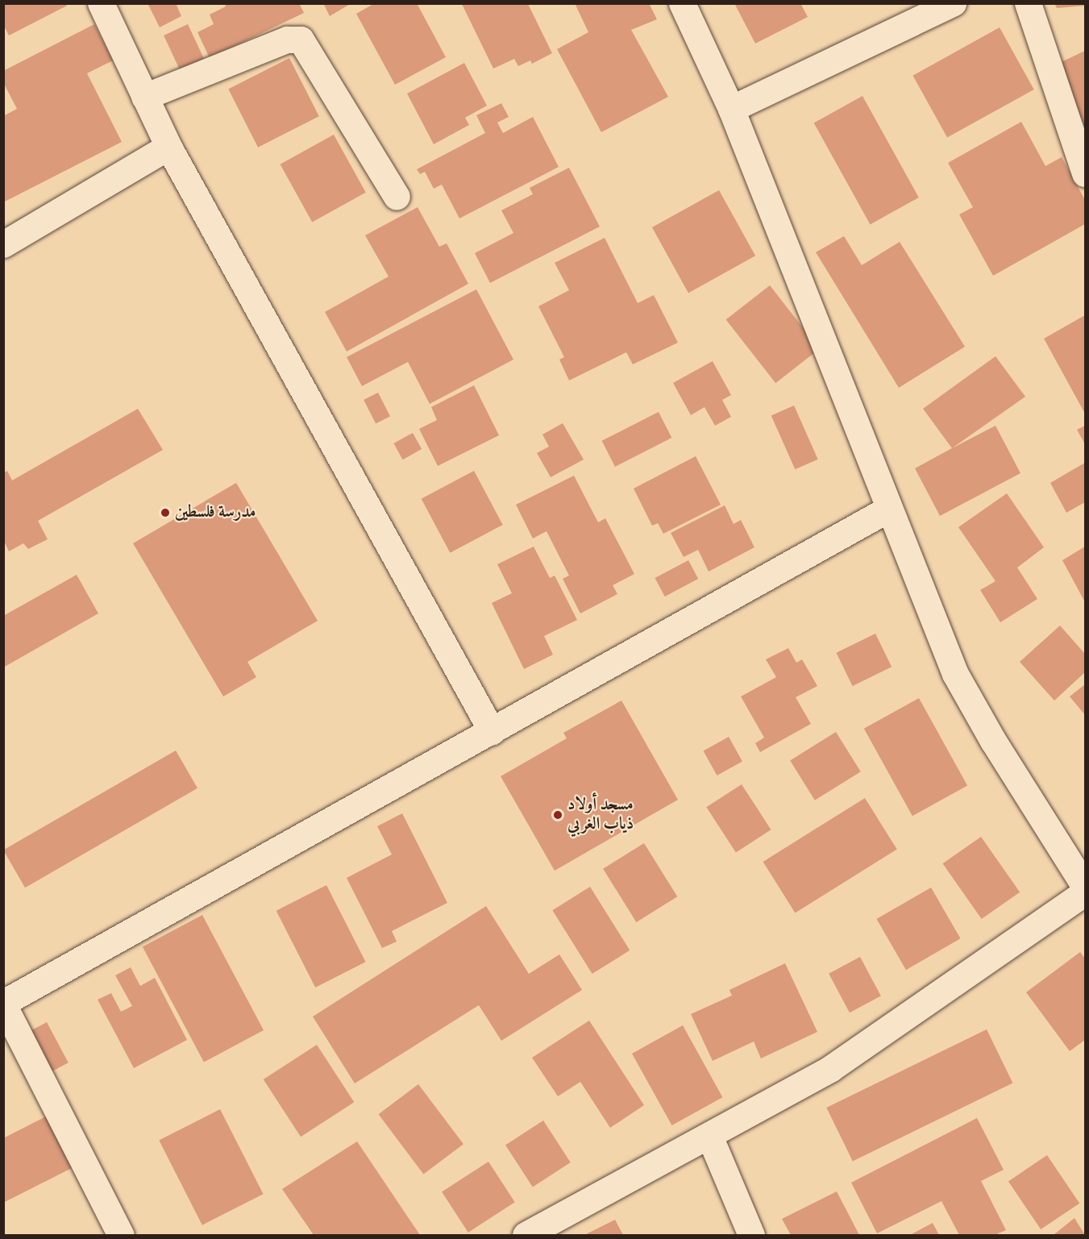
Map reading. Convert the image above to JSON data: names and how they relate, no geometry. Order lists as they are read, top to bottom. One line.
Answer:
{"places":["مدرسة فلسطين","مسجد أولاد ذياب الغربي"]}
